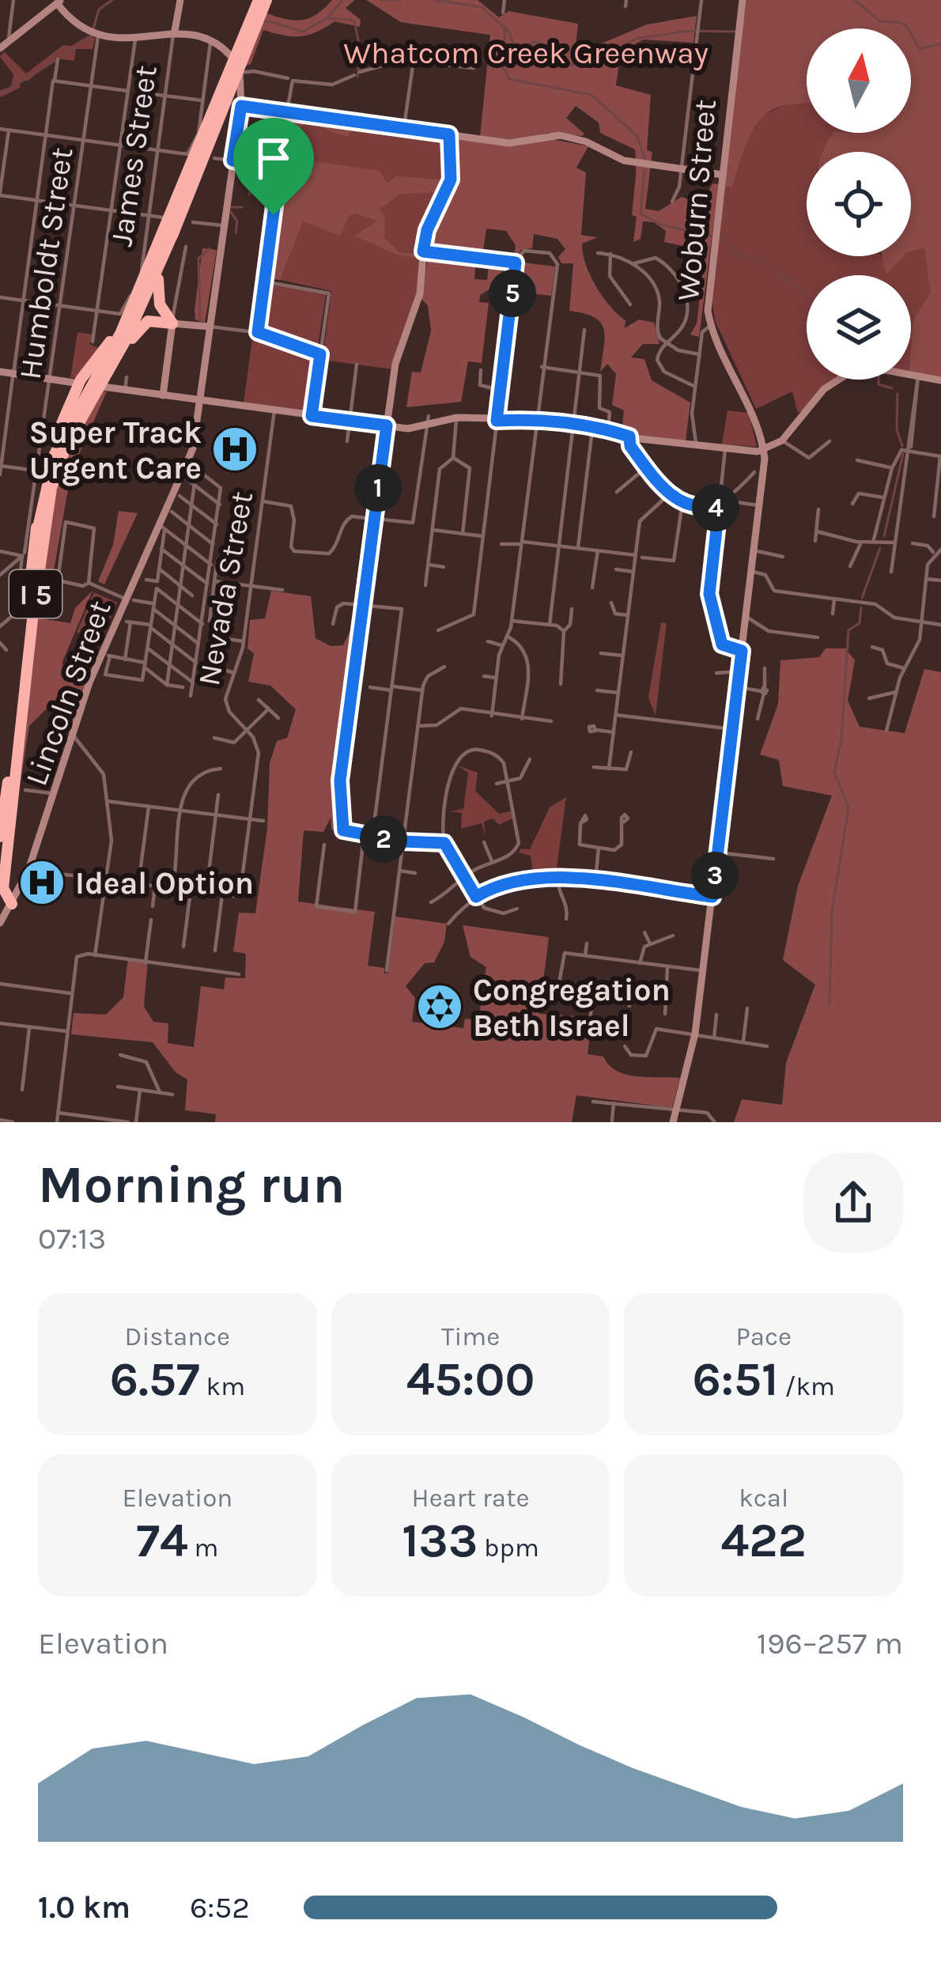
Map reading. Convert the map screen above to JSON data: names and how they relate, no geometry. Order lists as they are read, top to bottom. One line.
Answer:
{"streets":{"highway":["I 5"],"street":["James Street","Woburn Street","Humboldt Street","Nevada Street","Lincoln Street"]},"crossings":[["I 5","Lincoln Street"]],"parks":["Whatcom Creek Greenway"],"places":{"hospital":["Super Track Urgent Care","Ideal Option"],"synagogue":["Congregation Beth Israel"]},"north":"top","page":{"pins":["5","1","4","2","3"],"heading":["Morning run","07:13"],"stats":[["Distance","6.57 km"],["Time","45:00"],["Pace","6:51 /km"],["Elevation","74 m"],["Heart rate","133 bpm"],["kcal","422"]],"chart":["Elevation","196–257 m"],"list":[{"name":"1.0 km","note":"6:52"}]}}
